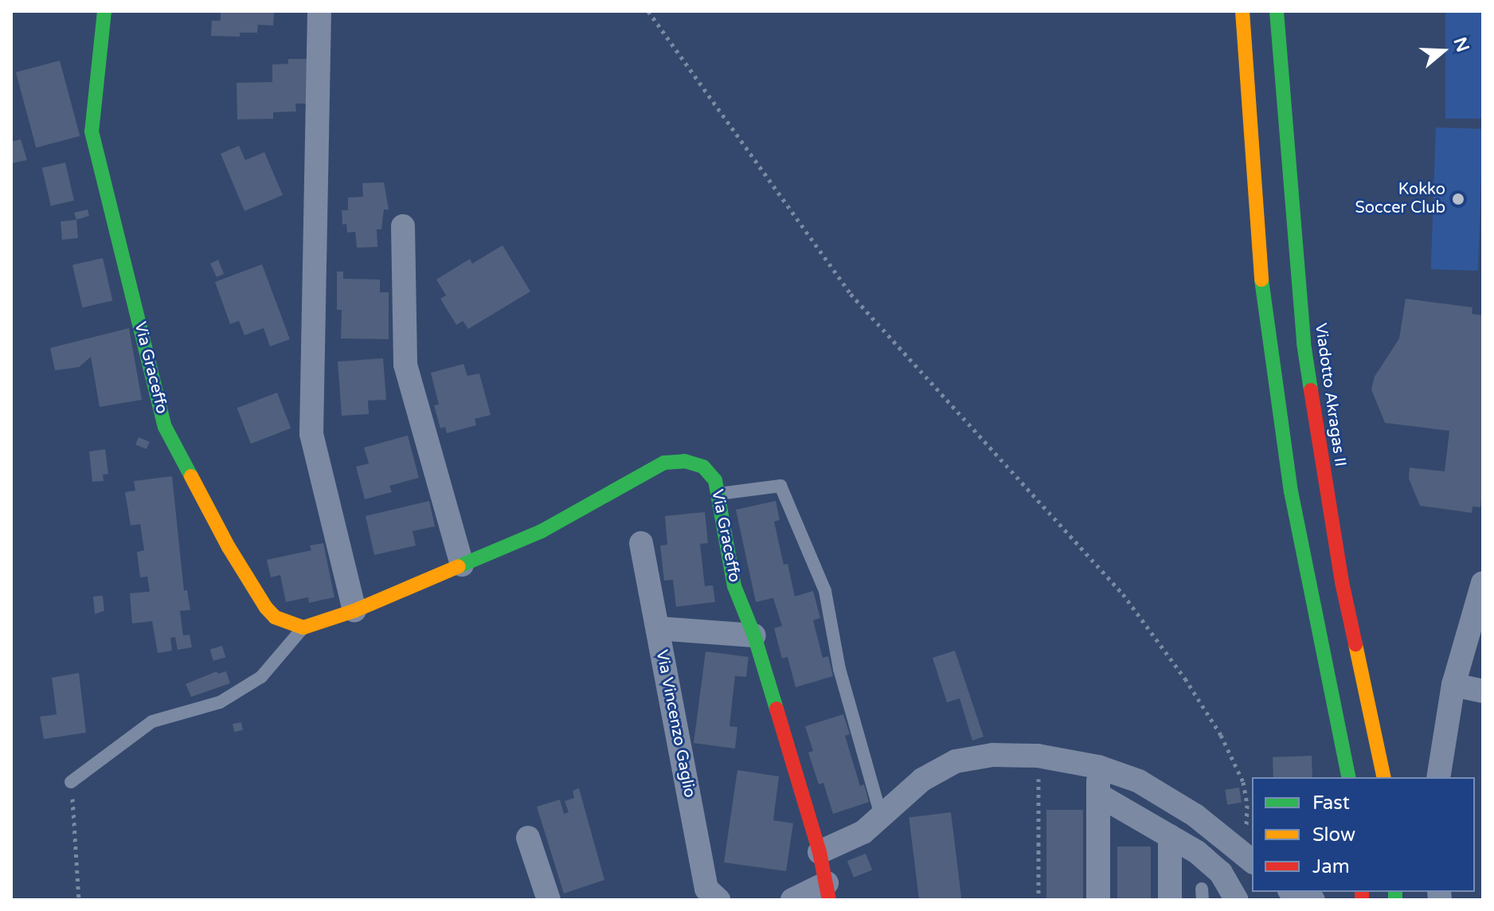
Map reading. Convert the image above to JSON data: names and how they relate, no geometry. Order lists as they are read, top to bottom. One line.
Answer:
{"streets":{"main road":["Via Graceffo","Viadotto Akragas II"],"street":["Via Vincenzo Gaglio"]},"places":["Kokko Soccer Club"],"legend":["Fast","Slow","Jam"],"north":"right"}
